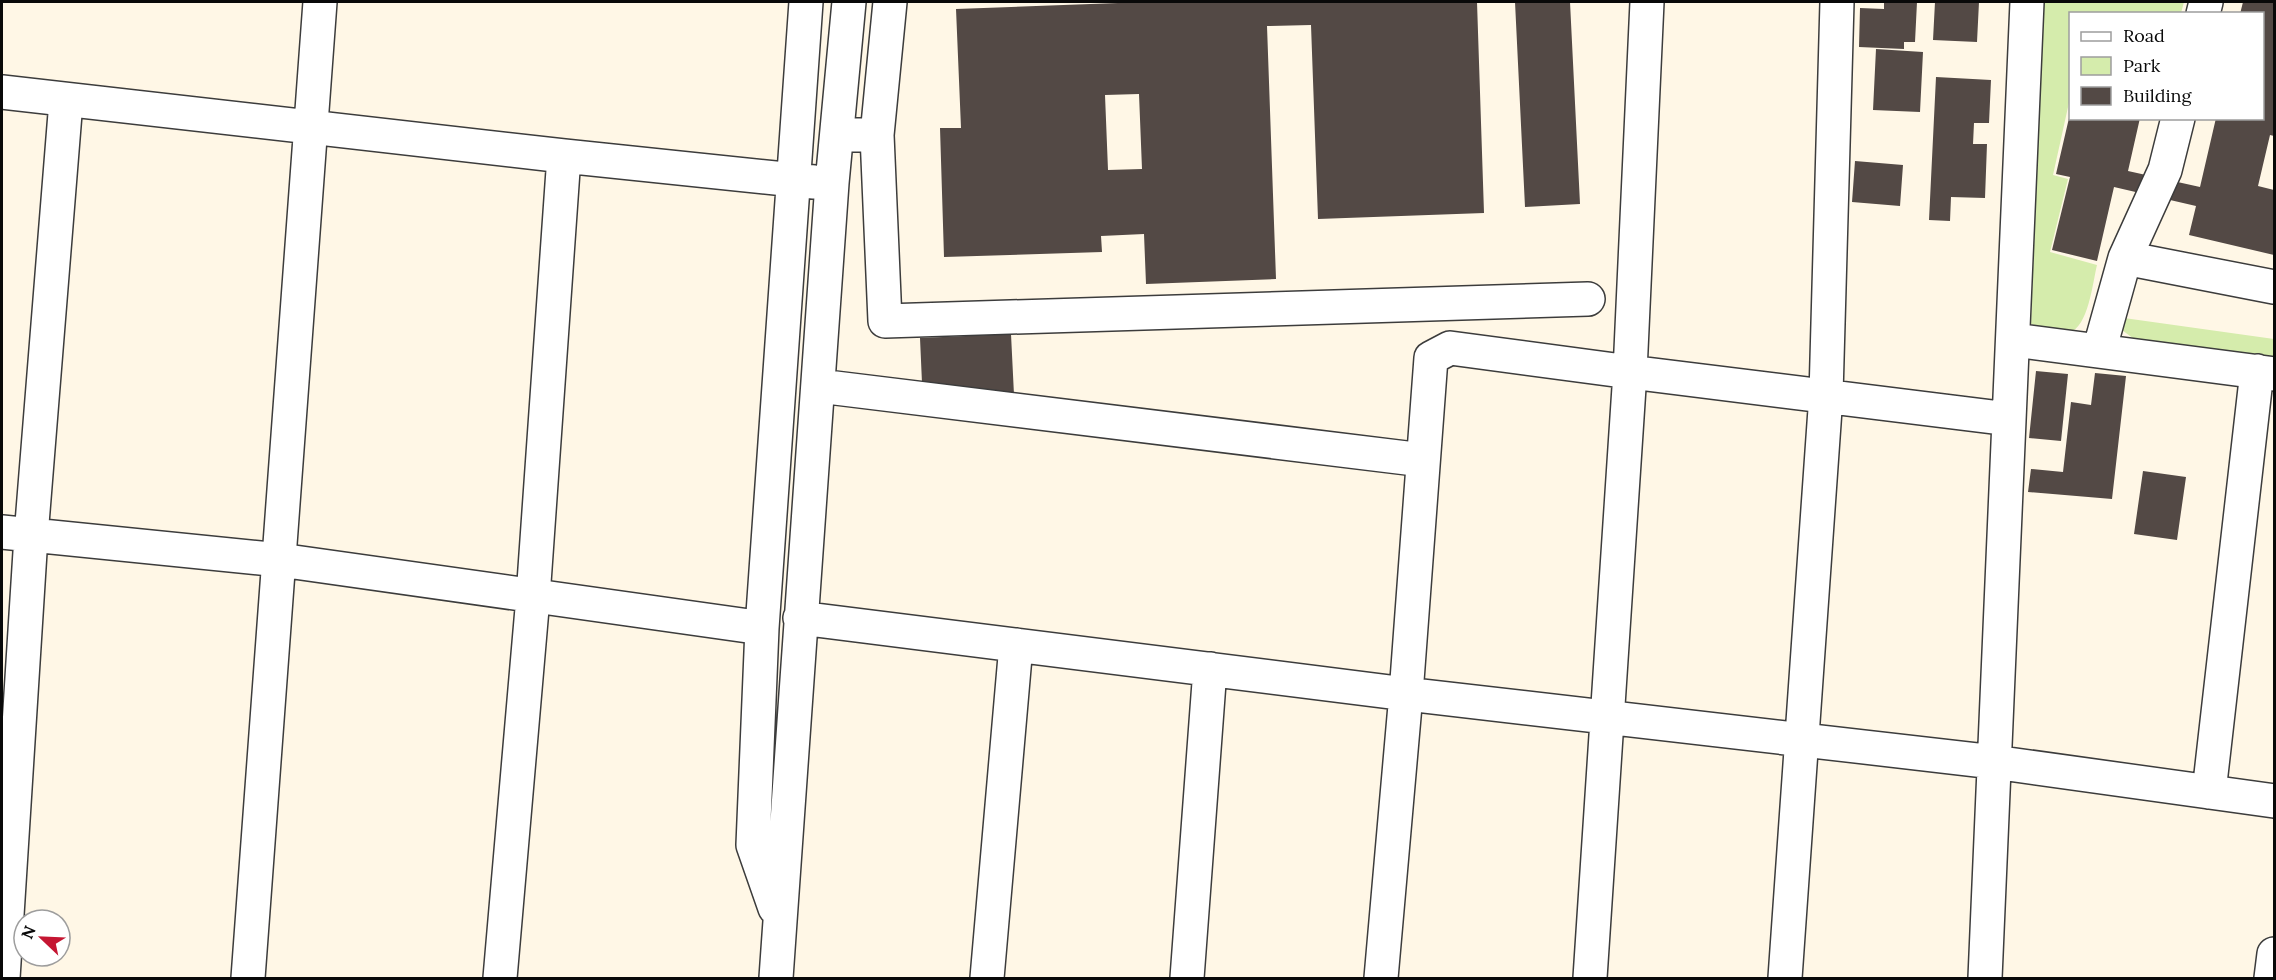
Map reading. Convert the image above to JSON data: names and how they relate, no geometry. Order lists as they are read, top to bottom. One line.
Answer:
{"legend":["Road","Park","Building"],"north":"top left"}
